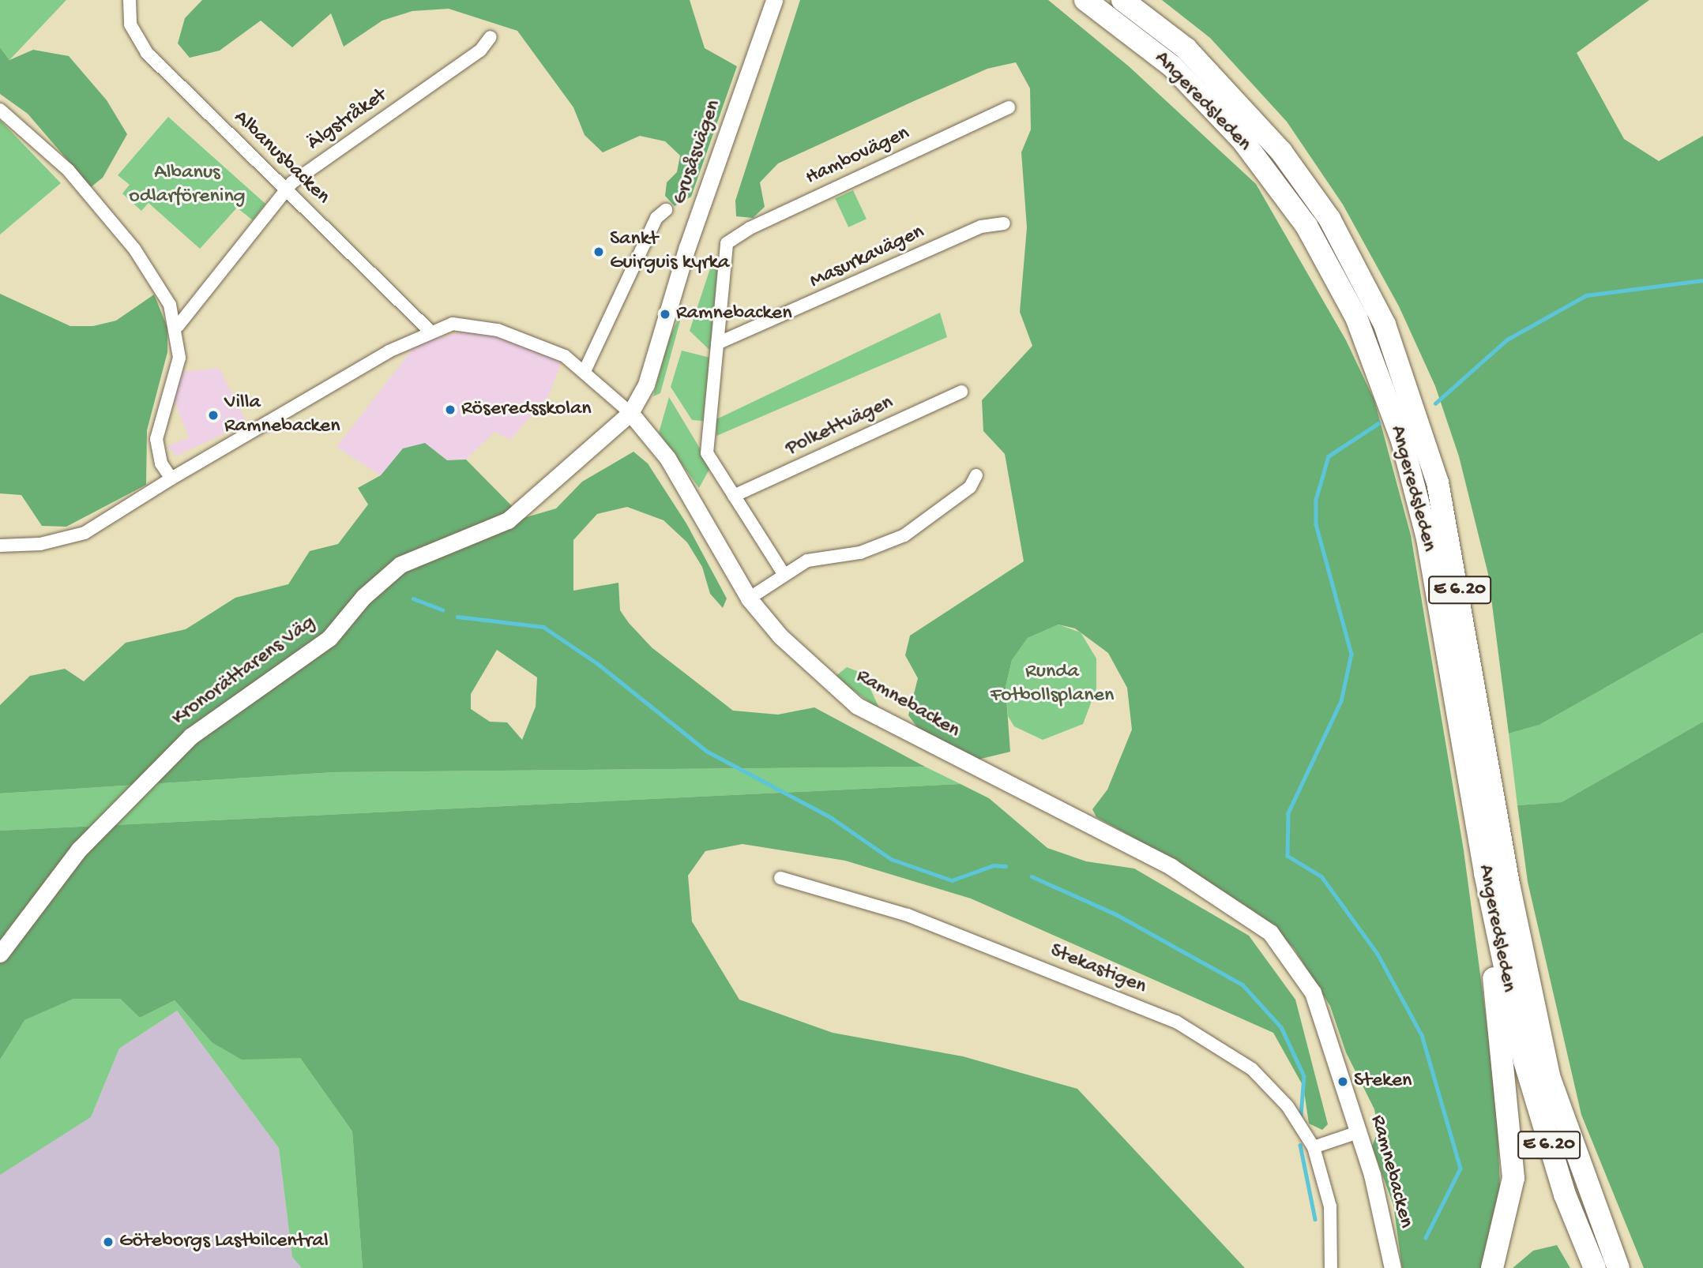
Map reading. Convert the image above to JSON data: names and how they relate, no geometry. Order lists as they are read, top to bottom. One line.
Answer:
{"streets":{"highway":["Angeredsleden","E 6.20"],"street":["Älgstråket","Grusåsvägen","Hambovägen","Albanusbacken","Masurkavägen","Polkettvägen","Kronorättarens Väg","Ramnebacken","Stekastigen"]},"crossings":[["Älgstråket","Albanusbacken"],["Grusåsvägen","Kronorättarens Väg"],["Grusåsvägen","Ramnebacken"],["Hambovägen","Masurkavägen"],["Albanusbacken","Ramnebacken"],["Kronorättarens Väg","Ramnebacken"]],"parks":["Albanus odlarförening","Runda Fotbollsplanen"],"places":["Sankt Guirguis kyrka","Ramnebacken","Röseredsskolan","Villa Ramnebacken","Steken","Göteborgs Lastbilcentral"]}
